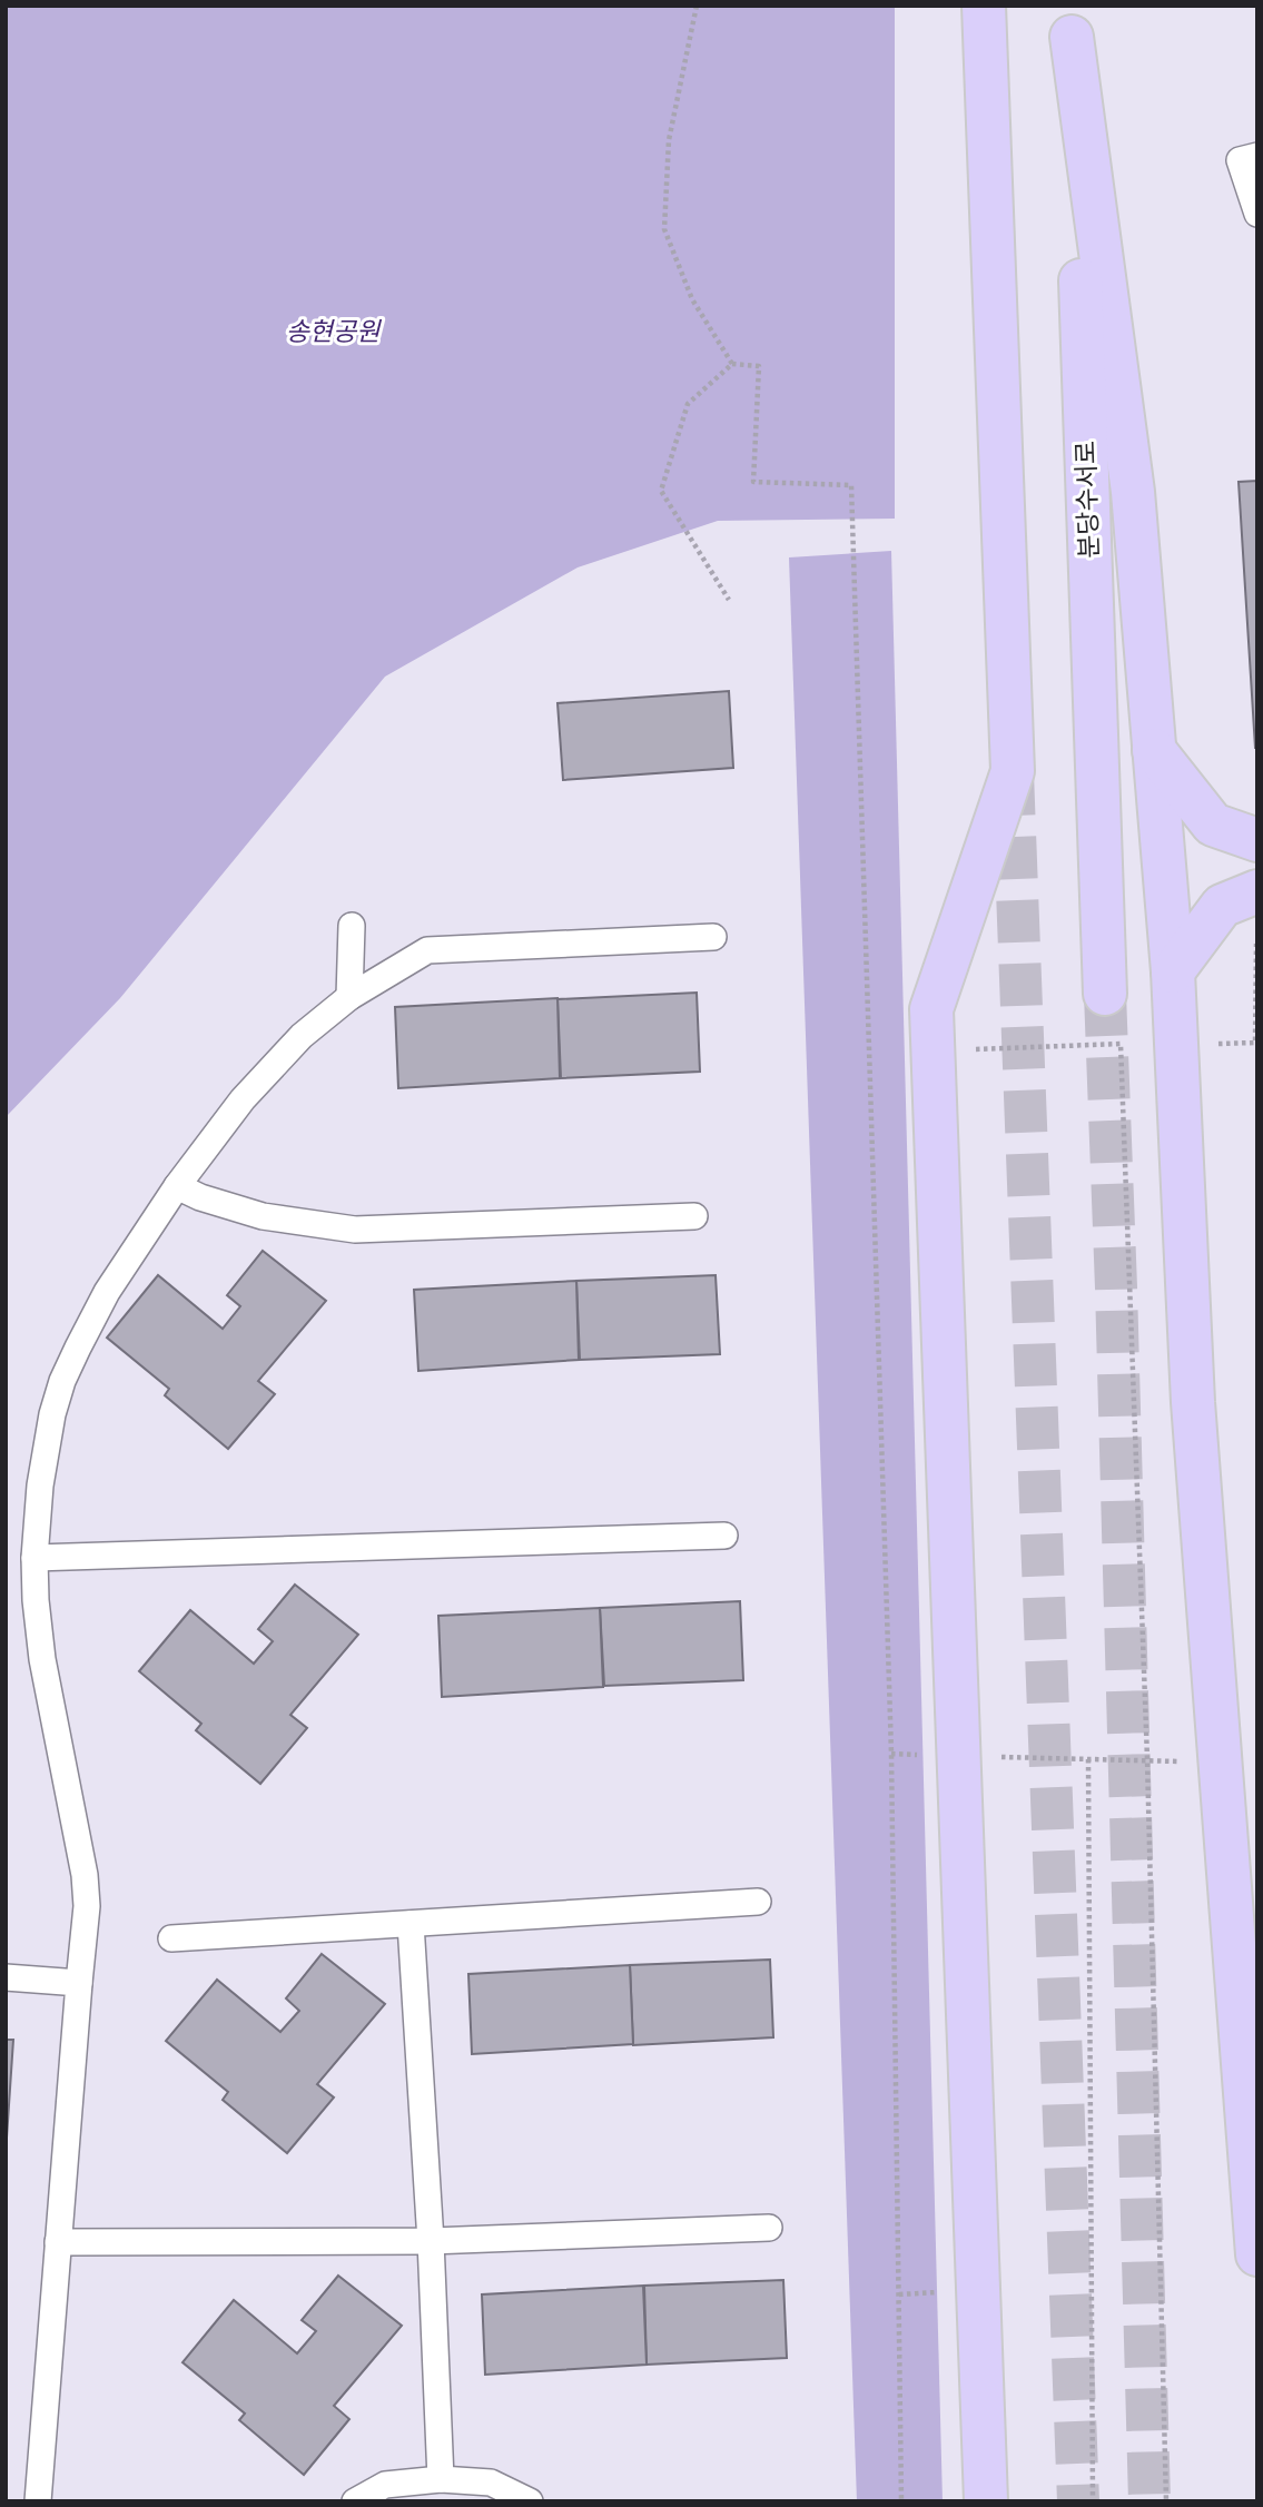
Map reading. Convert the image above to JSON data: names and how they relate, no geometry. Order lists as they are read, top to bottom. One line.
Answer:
{"streets":{"highway":["분당수서로"]},"parks":["송현공원"]}
